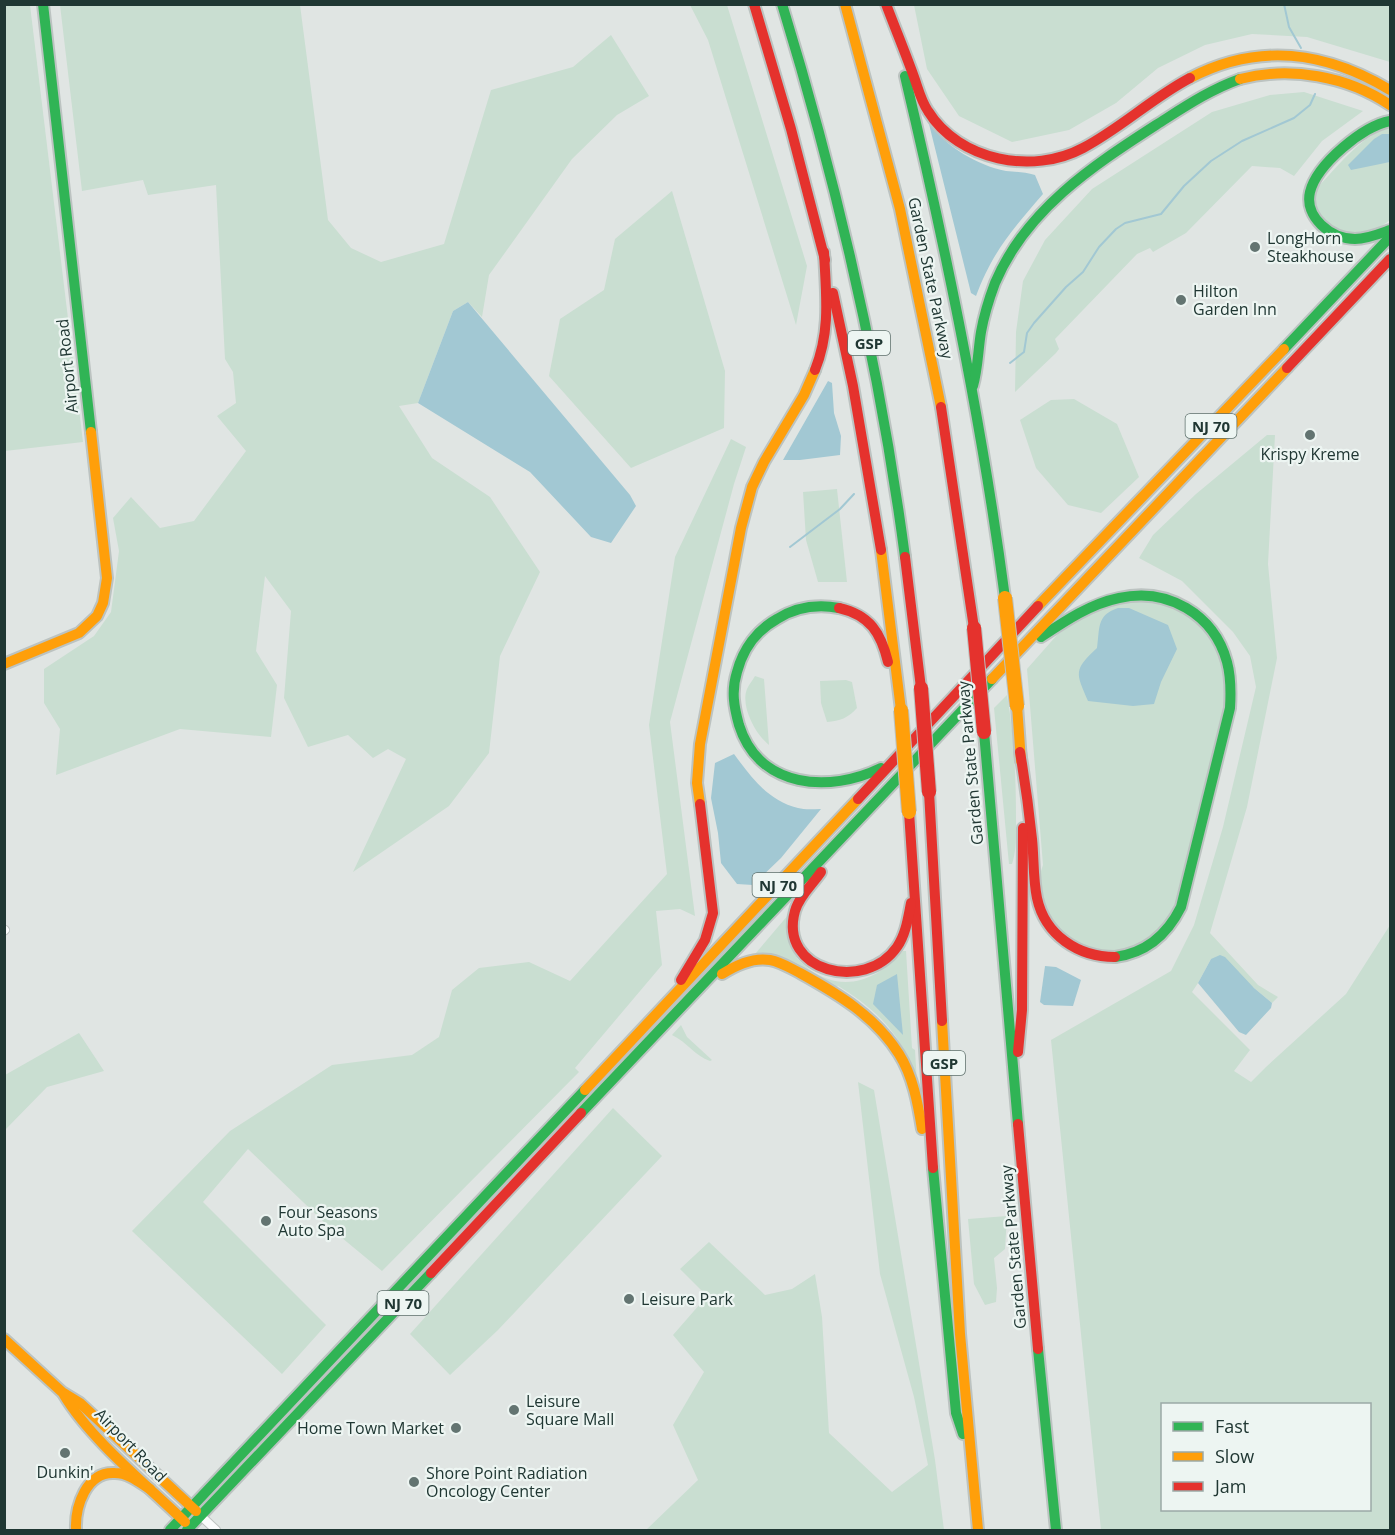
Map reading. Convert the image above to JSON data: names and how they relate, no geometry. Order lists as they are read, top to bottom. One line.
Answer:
{"streets":{"main road":["Garden State Parkway","GSP","Airport Road","NJ 70"]},"crossings":[["Airport Road","NJ 70"]],"places":["LongHorn Steakhouse","Hilton Garden Inn","Krispy Kreme","Four Seasons Auto Spa","Leisure Park","Leisure Square Mall","Home Town Market","Dunkin'","Shore Point Radiation Oncology Center"],"legend":["Fast","Slow","Jam"]}
